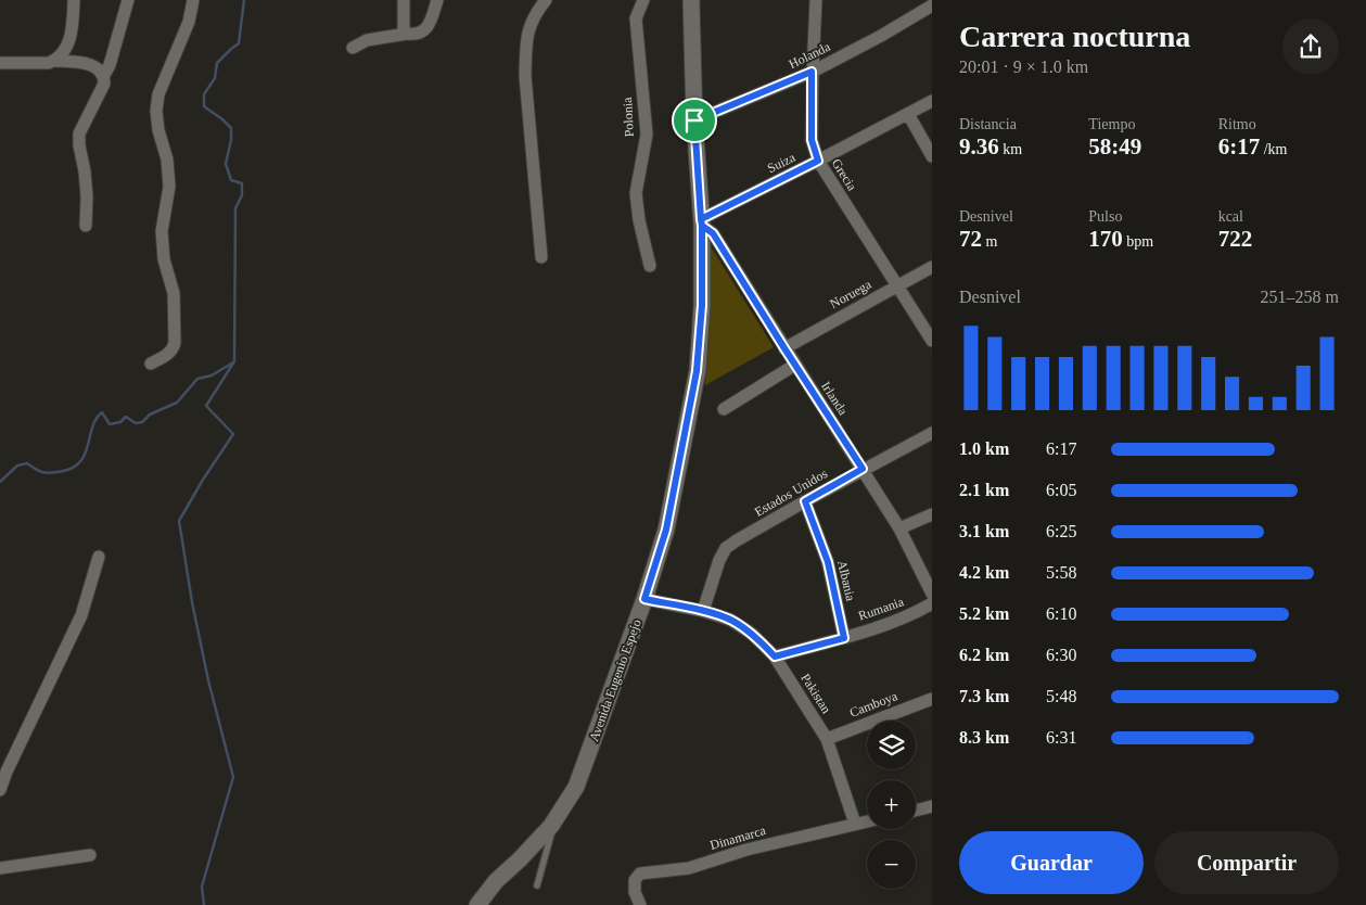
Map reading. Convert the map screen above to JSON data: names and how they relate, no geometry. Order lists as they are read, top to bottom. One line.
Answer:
{"streets":{"main road":["Avenida Eugenio Espejo"],"street":["Holanda","Polonia","Suiza","Grecia","Noruega","Irlanda","Estados Unidos","Albania","Rumania","Pakistan","Camboya","Dinamarca"]},"crossings":[["Holanda","Grecia"],["Holanda","Avenida Eugenio Espejo"],["Suiza","Grecia"],["Suiza","Irlanda"],["Suiza","Avenida Eugenio Espejo"],["Grecia","Noruega"],["Noruega","Irlanda"],["Irlanda","Estados Unidos"],["Irlanda","Avenida Eugenio Espejo"],["Estados Unidos","Albania"],["Estados Unidos","Pakistan"],["Albania","Rumania"],["Rumania","Pakistan"],["Avenida Eugenio Espejo","Pakistan"],["Pakistan","Camboya"],["Pakistan","Dinamarca"]],"page":{"heading":["Carrera nocturna","20:01 · 9 × 1.0 km"],"stats":[["Distancia","9.36 km"],["Tiempo","58:49"],["Ritmo","6:17 /km"],["Desnivel","72 m"],["Pulso","170 bpm"],["kcal","722"]],"chart":["Desnivel","251–258 m"],"list":[{"name":"1.0 km","note":"6:17"},{"name":"2.1 km","note":"6:05"},{"name":"3.1 km","note":"6:25"},{"name":"4.2 km","note":"5:58"},{"name":"5.2 km","note":"6:10"},{"name":"6.2 km","note":"6:30"},{"name":"7.3 km","note":"5:48"},{"name":"8.3 km","note":"6:31"}],"map_buttons":["+","−"],"buttons":["Guardar","Compartir"]}}
